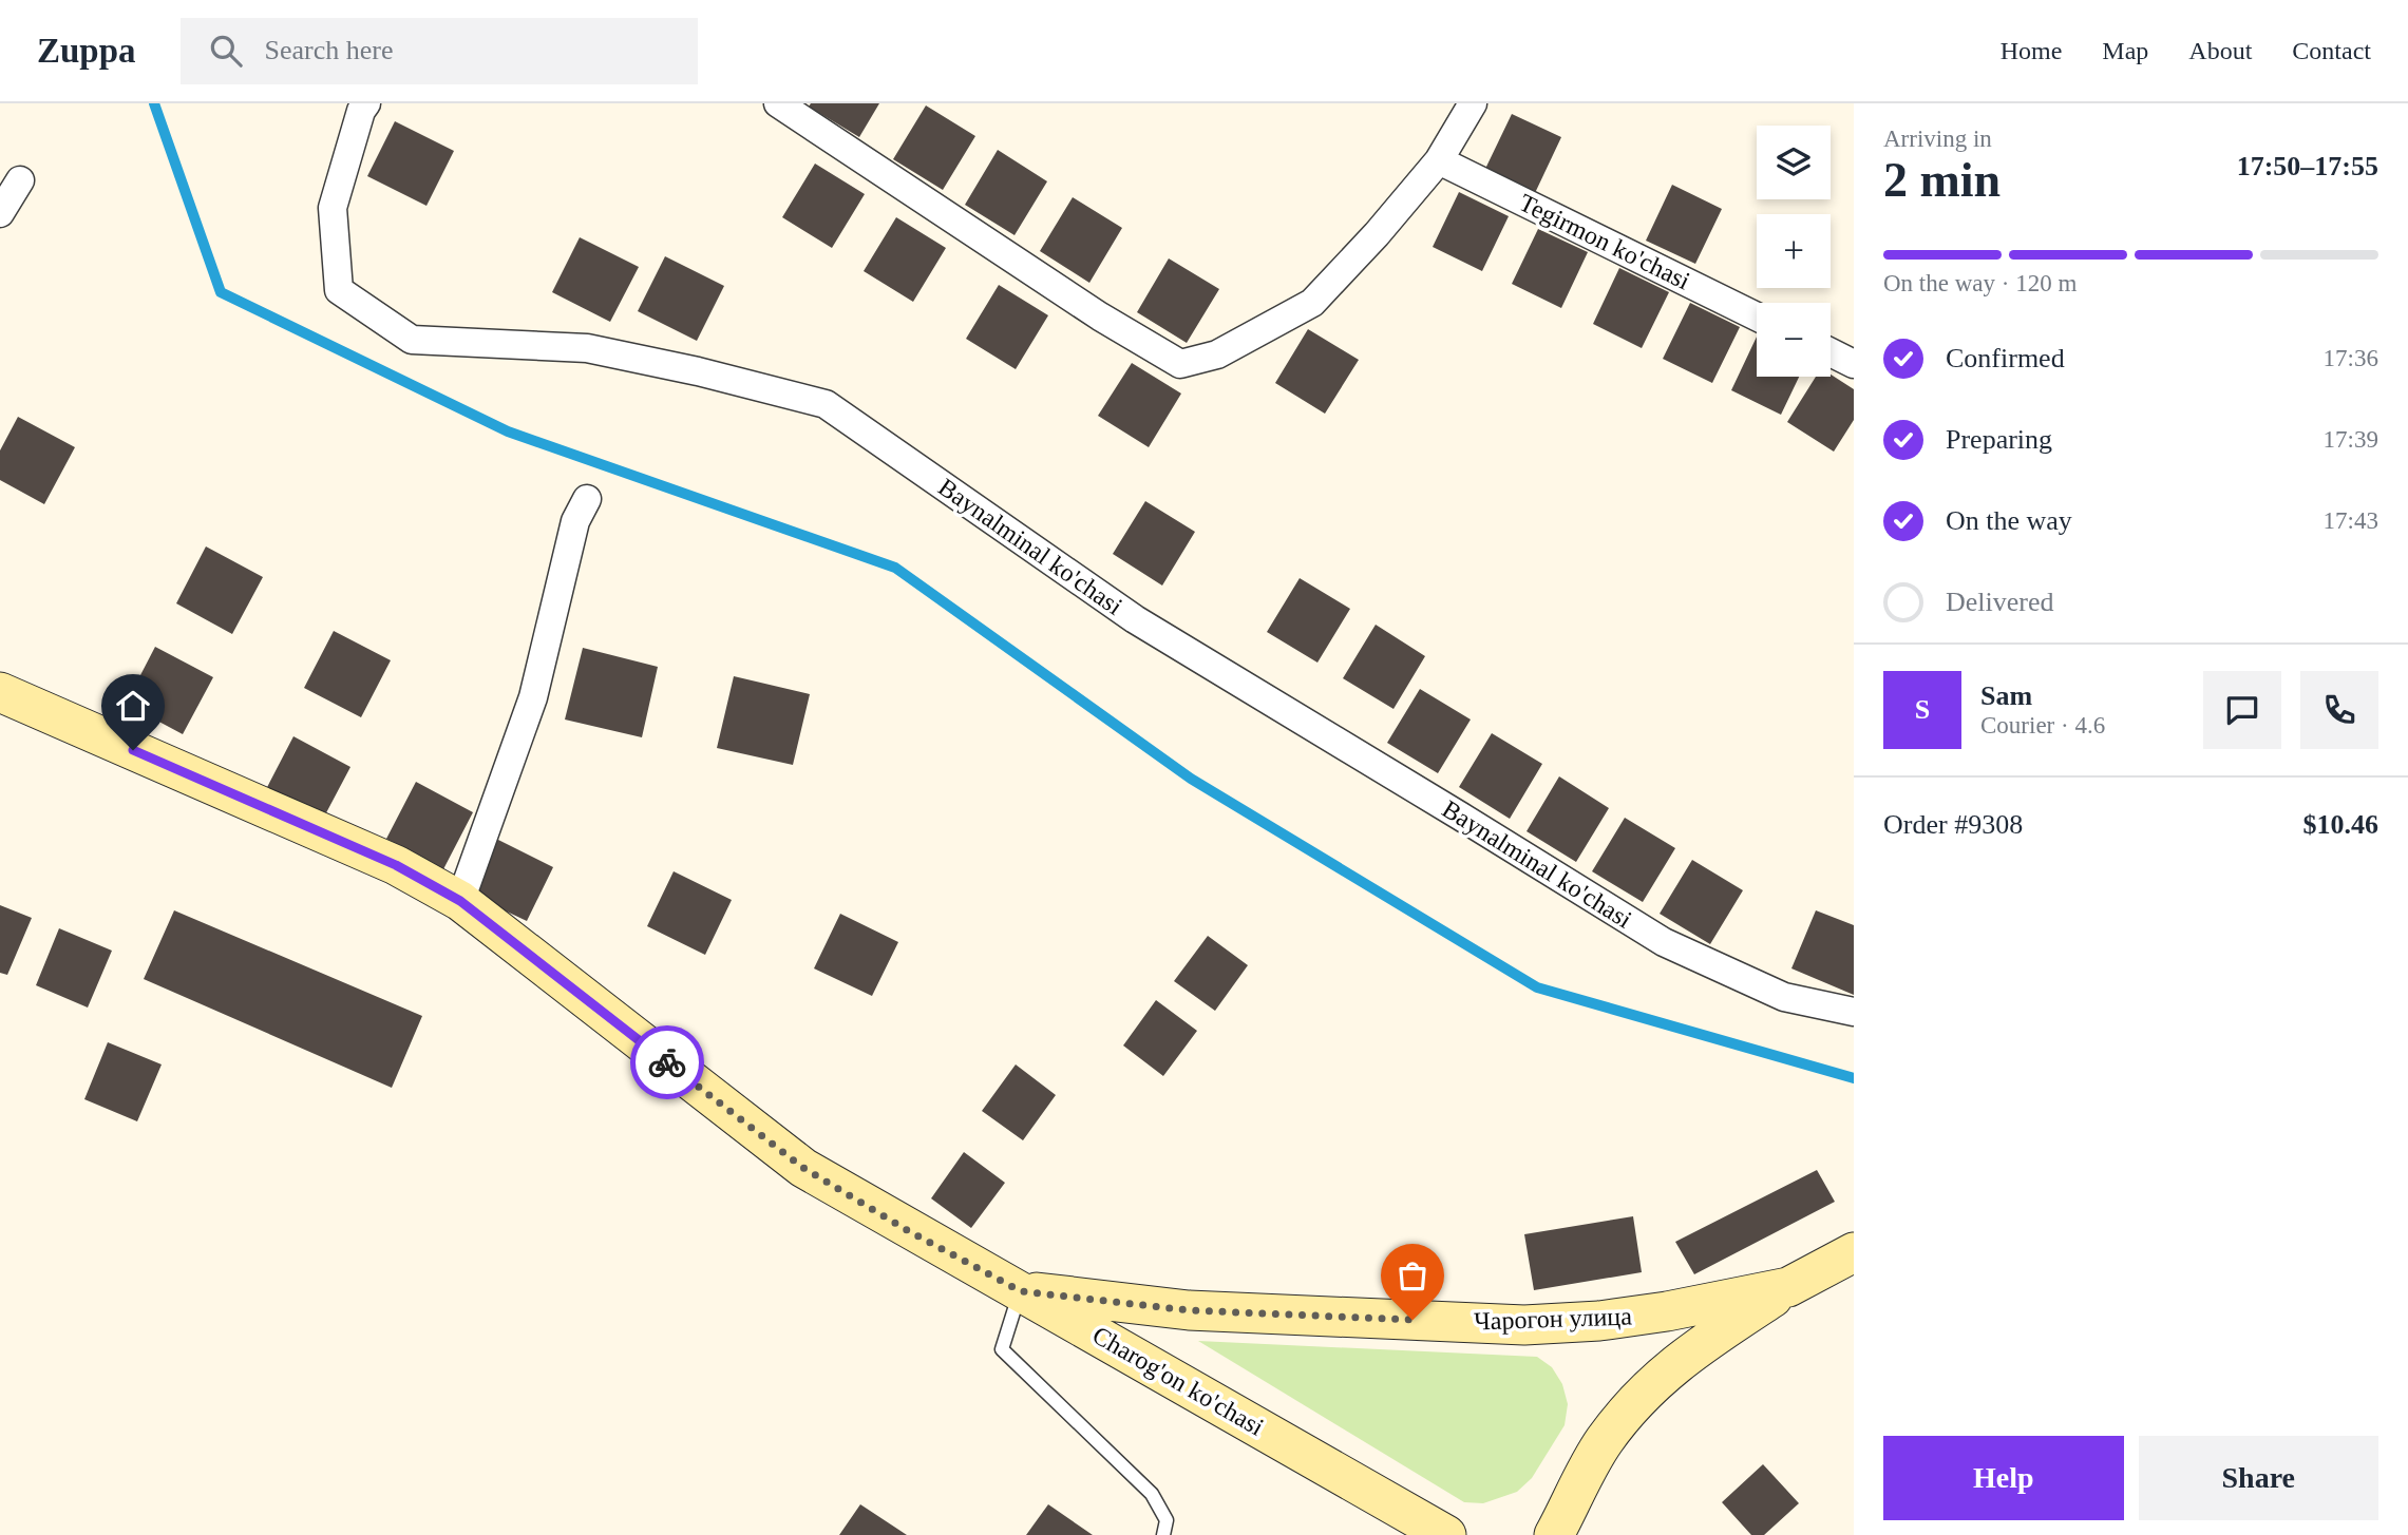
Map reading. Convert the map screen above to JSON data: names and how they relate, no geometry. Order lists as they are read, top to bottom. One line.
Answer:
{"streets":{"main road":["Чарогон улица","Charog'on ko'chasi"],"street":["Tegirmon ko'chasi","Baynalminal ko'chasi"]},"crossings":[["Чарогон улица","Charog'on ko'chasi"]],"page":{"header":"Zuppa","search":"Search here","nav":["Home","Map","About","Contact"],"heading":["2 min","Arriving in","17:50–17:55"],"panel":["Sam","Courier · 4.6","Order #9308","$10.46"],"map_buttons":["+","−"],"bar":"On the way · 120 m","list":[["Confirmed","17:36"],["Preparing","17:39"],["On the way","17:43"],"Delivered"],"round":"S","buttons":["Help","Share"]}}
